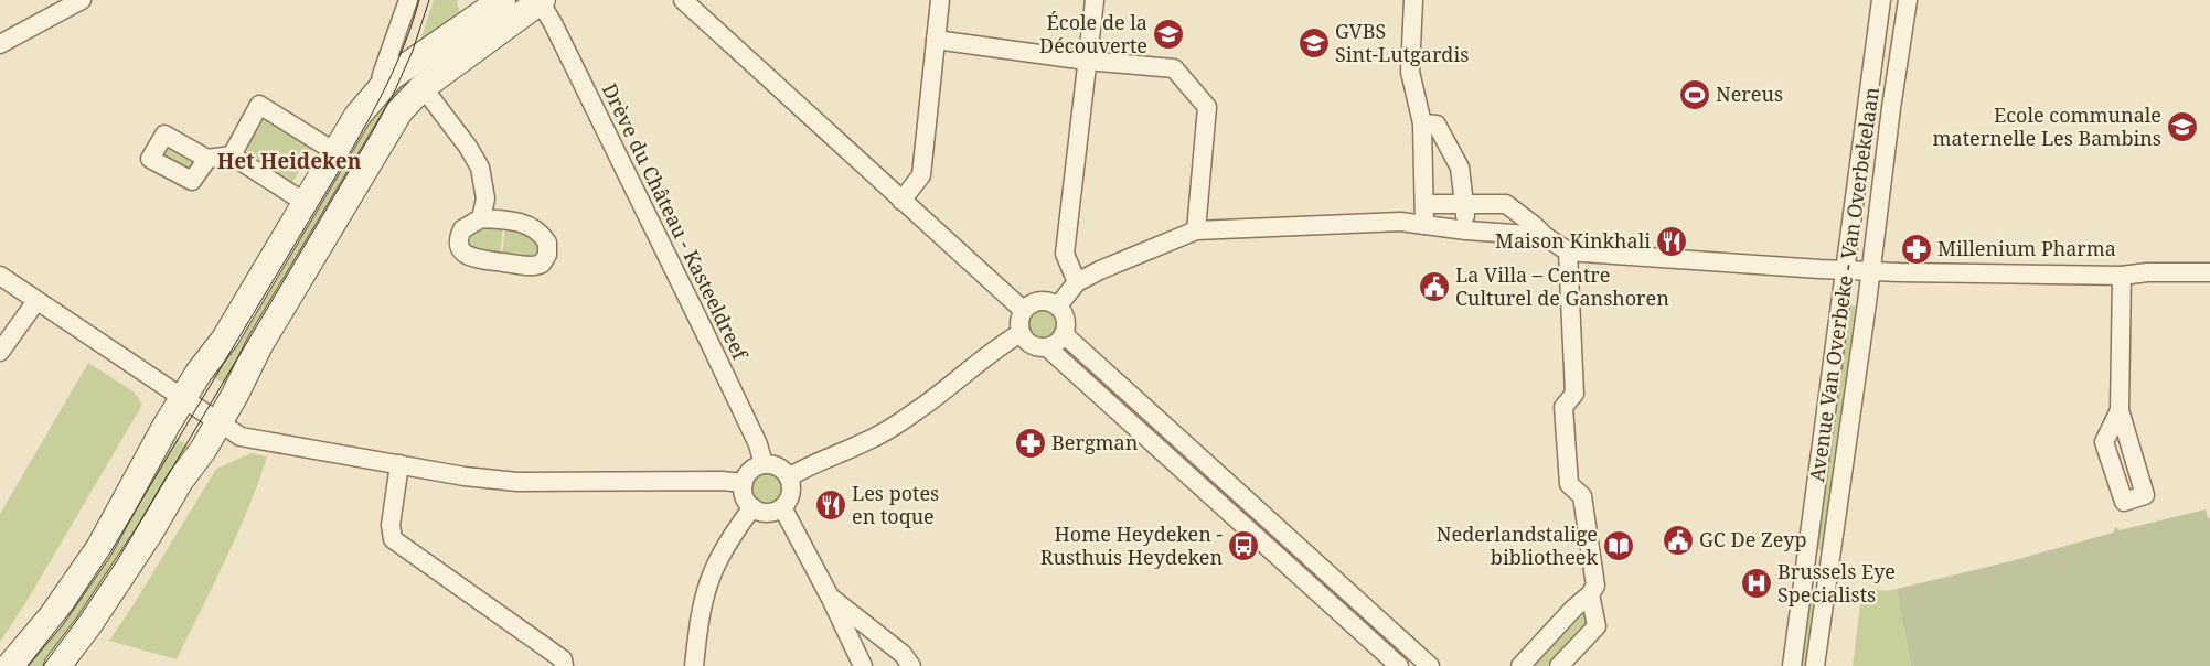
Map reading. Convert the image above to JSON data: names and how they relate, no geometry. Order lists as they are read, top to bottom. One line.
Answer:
{"streets":{"street":["Drève du Château - Kasteeldreef","Avenue Van Overbeke - Van Overbekelaan"]},"districts":["Het Heideken"],"places":{"school or university":["École de la Découverte","GVBS Sint-Lutgardis","Ecole communale maternelle Les Bambins"],"sports":["Nereus"],"restaurant":["Maison Kinkhali","Les potes en toque"],"pharmacy":["Millenium Pharma","Bergman"],"public building":["La Villa – Centre Culturel de Ganshoren","GC De Zeyp"],"bus stop":["Home Heydeken - Rusthuis Heydeken"],"library":["Nederlandstalige bibliotheek"],"hospital":["Brussels Eye Specialists"]}}
